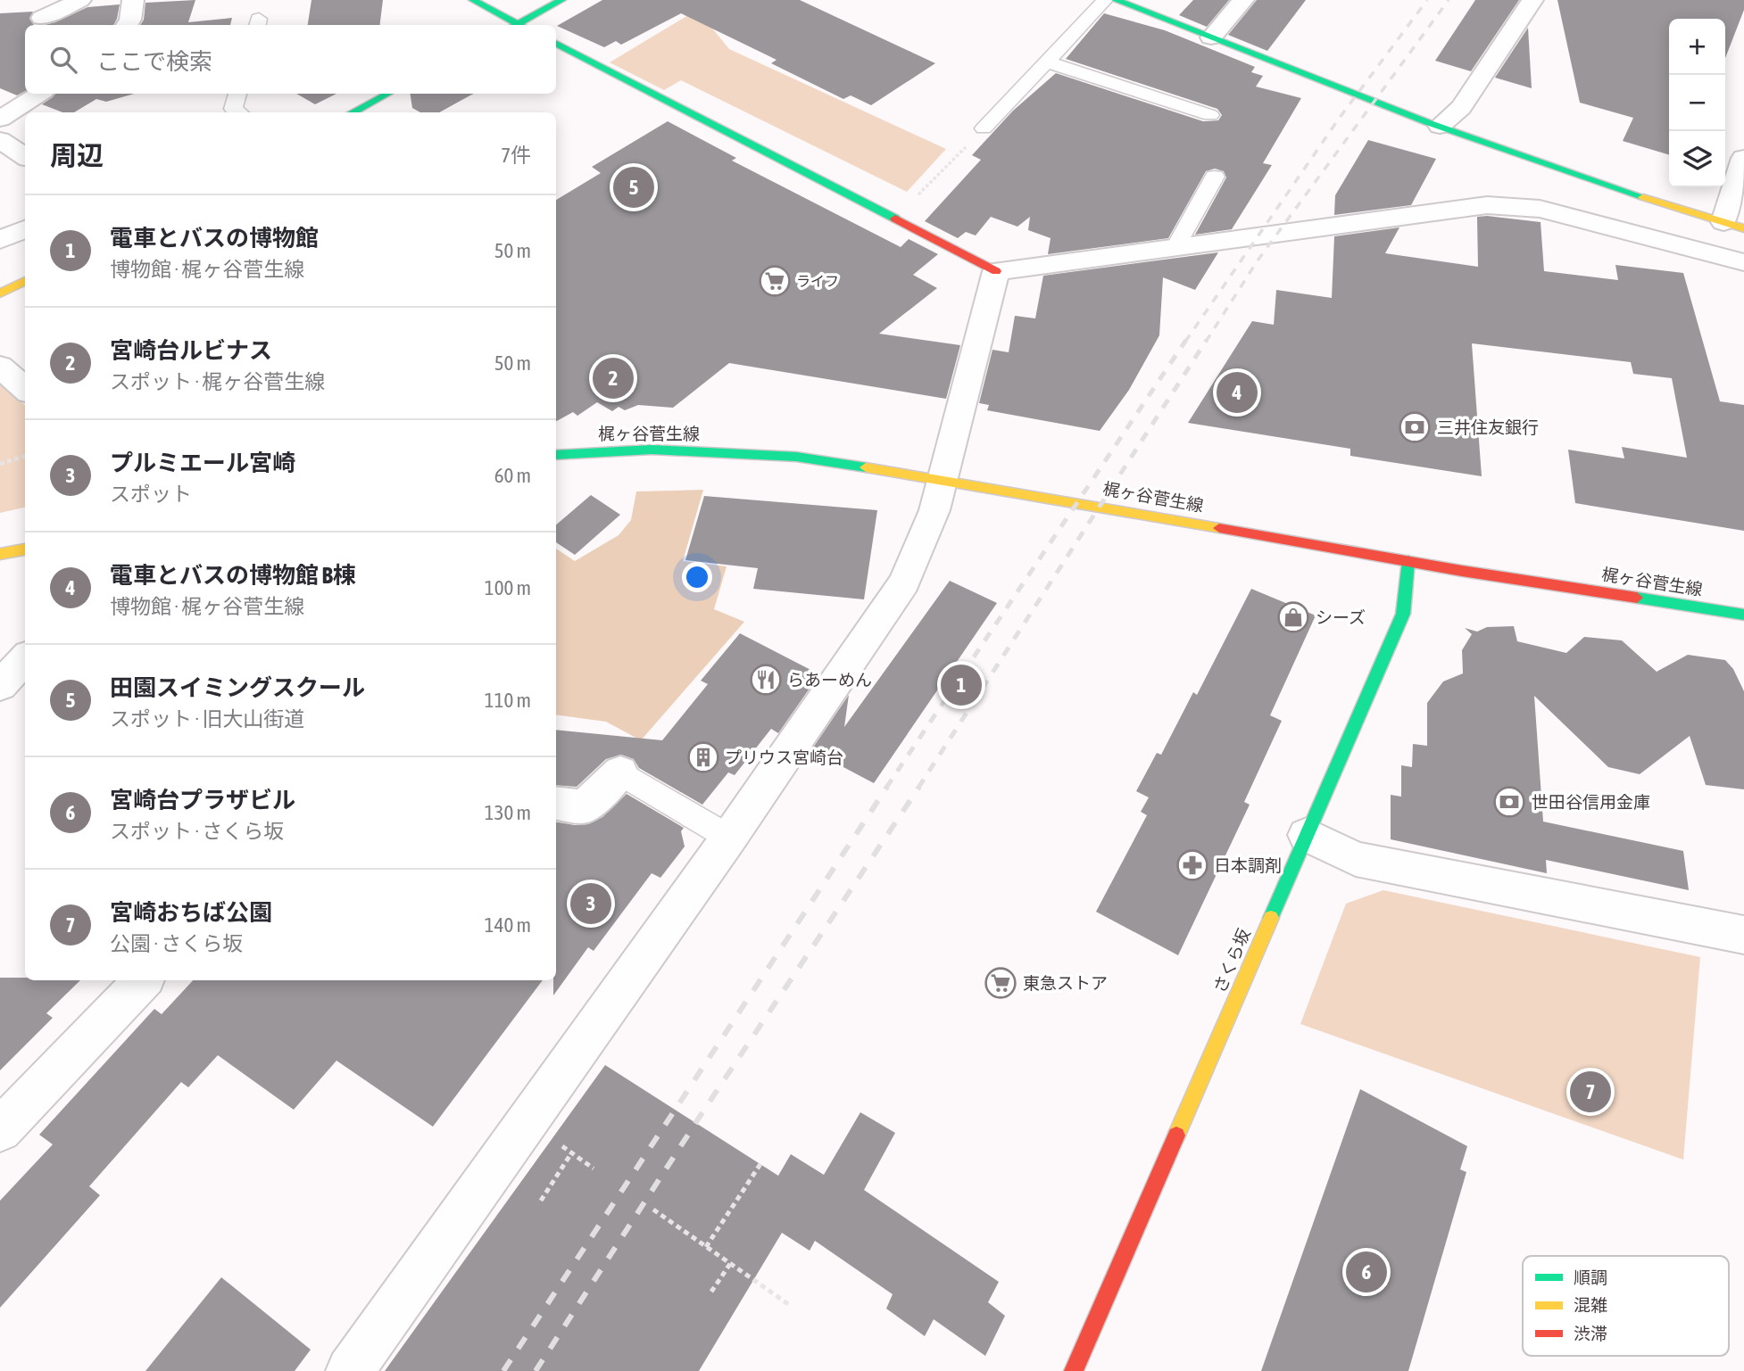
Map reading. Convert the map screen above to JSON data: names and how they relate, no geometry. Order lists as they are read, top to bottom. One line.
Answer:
{"streets":{"street":["梶ヶ谷菅生線","さくら坂"]},"crossings":[["梶ヶ谷菅生線","さくら坂"]],"places":{"supermarket":["ライフ","東急ストア"],"bank":["三井住友銀行","世田谷信用金庫"],"shop":["シーズ"],"restaurant":["らあーめん"],"building":["プリウス宮崎台"],"pharmacy":["日本調剤"]},"legend":["順調","混雑","渋滞"],"page":{"map_buttons":["+","−"],"search":"ここで検索","heading":["周辺","7件"],"pins":["5","2","4","1","3","7","6"],"list":[{"mark":"1","name":"電車とバスの博物館","note":"博物館 · 梶ヶ谷菅生線","value":"50 m"},{"mark":"2","name":"宮崎台ルビナス","note":"スポット · 梶ヶ谷菅生線","value":"50 m"},{"mark":"3","name":"プルミエール宮崎","note":"スポット","value":"60 m"},{"mark":"4","name":"電車とバスの博物館 B棟","note":"博物館 · 梶ヶ谷菅生線","value":"100 m"},{"mark":"5","name":"田園スイミングスクール","note":"スポット · 旧大山街道","value":"110 m"},{"mark":"6","name":"宮崎台プラザビル","note":"スポット · さくら坂","value":"130 m"},{"mark":"7","name":"宮崎おちば公園","note":"公園 · さくら坂","value":"140 m"}]}}
